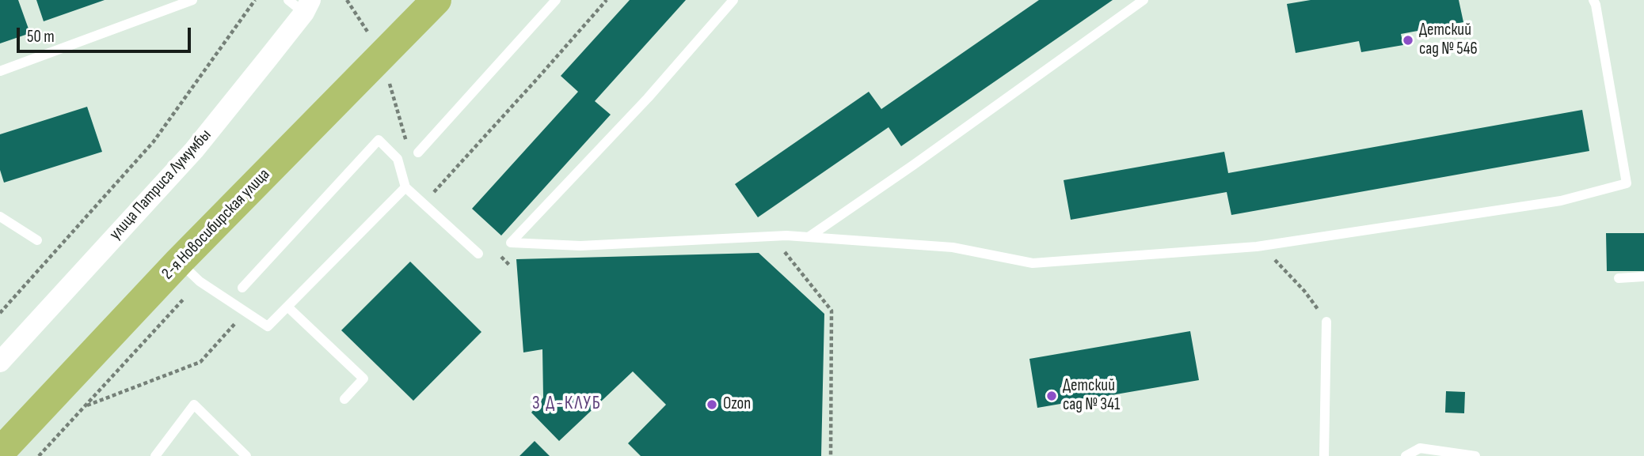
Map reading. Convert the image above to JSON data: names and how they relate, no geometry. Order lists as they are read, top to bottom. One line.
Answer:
{"streets":{"main road":["2-я Новосибирская улица"],"street":["улица Патриса Лумумбы"]},"districts":["3 Д-КЛУБ"],"places":["Детский сад № 546","Детский сад № 341","Ozon"],"scale_bar":"50 m"}
